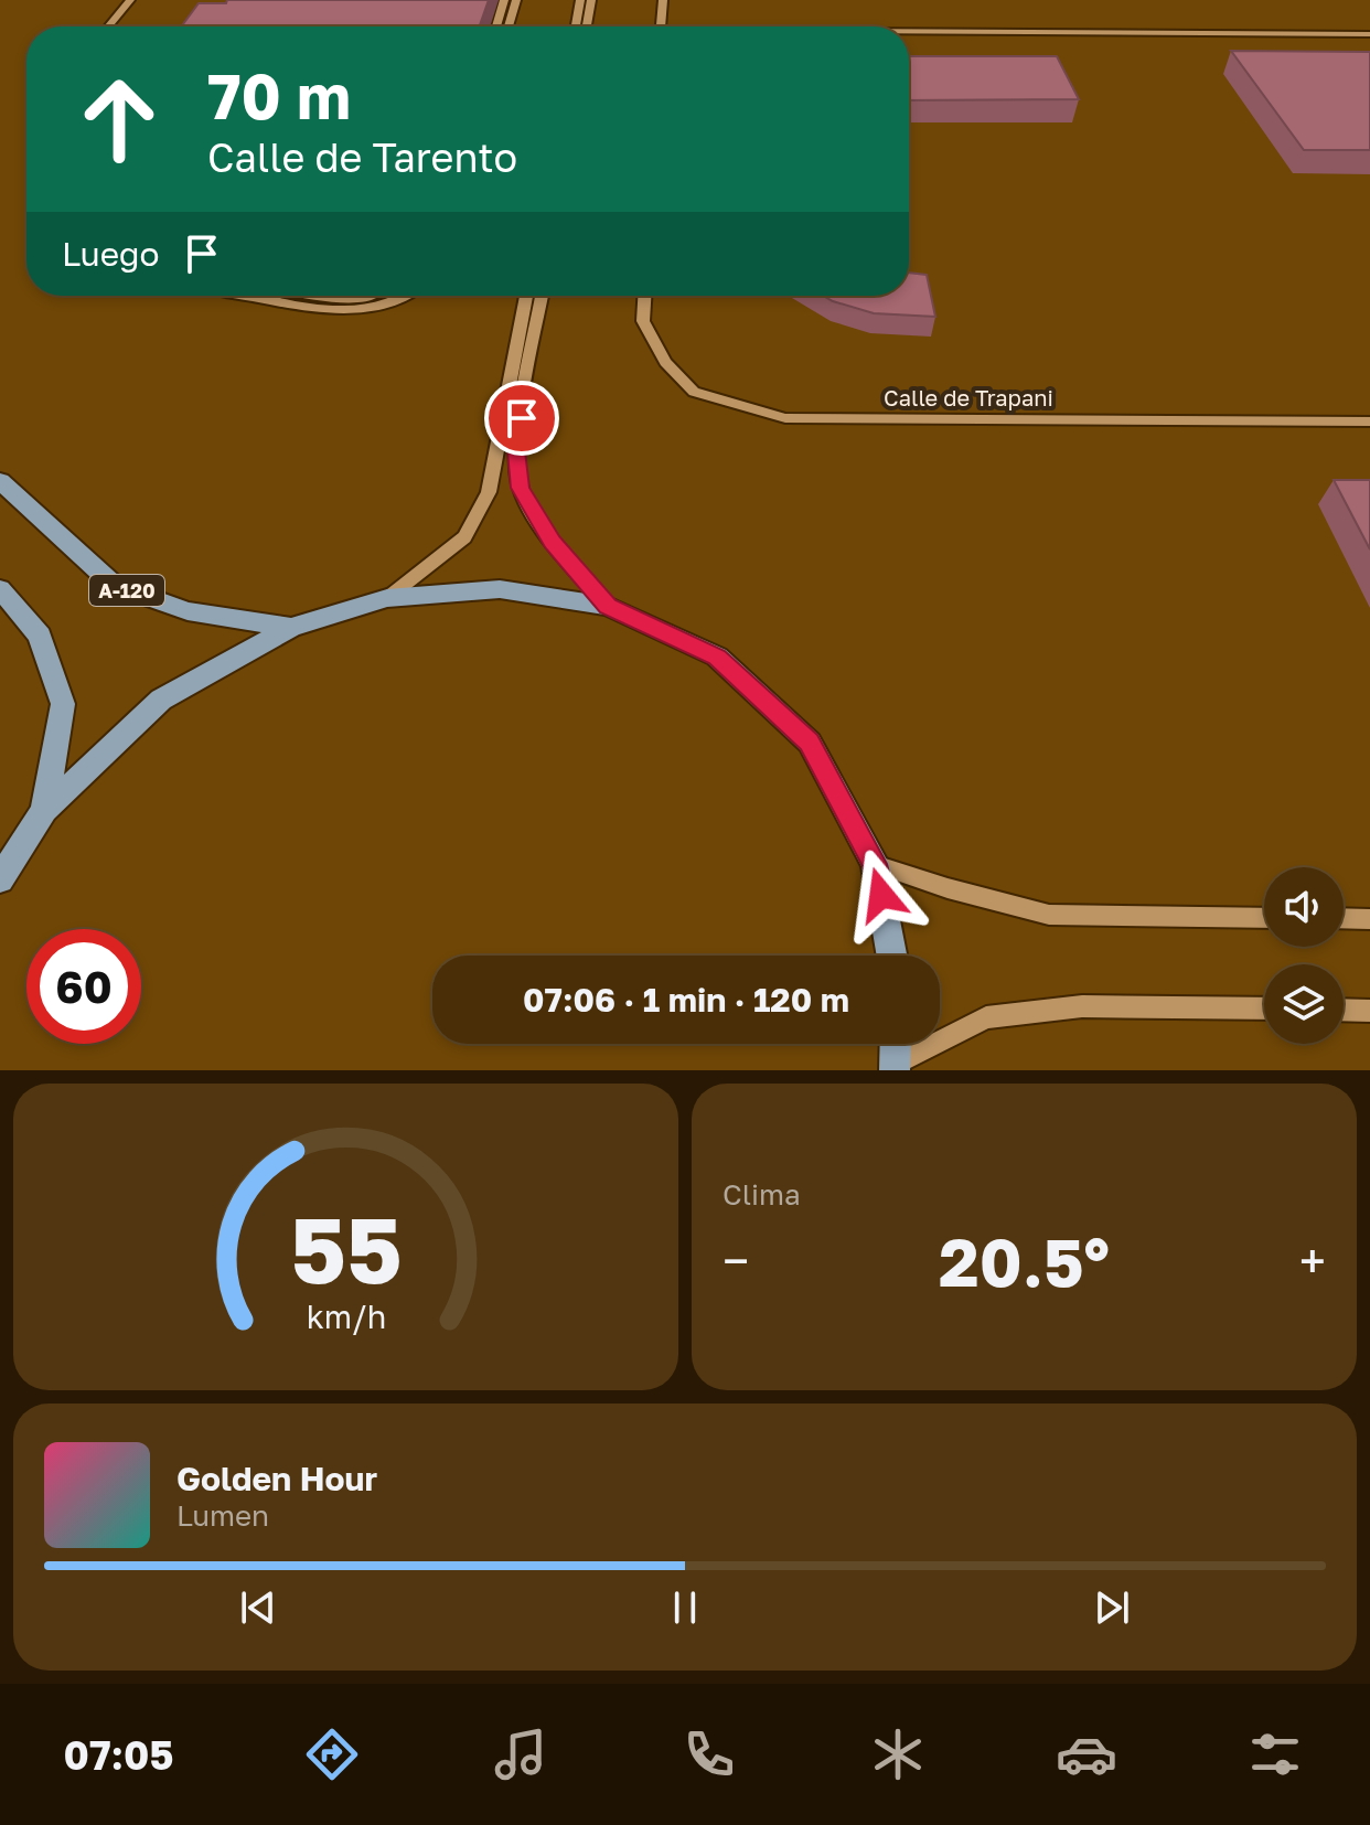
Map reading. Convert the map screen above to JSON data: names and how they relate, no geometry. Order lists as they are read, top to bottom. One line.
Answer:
{"streets":{"main road":["A-120"],"street":["Calle de Trapani"]},"page":{"turn":["70 m","Calle de Tarento"],"then":"Luego","limit":"60","trip":"07:06 · 1 min · 120 m","tile":"Clima","heat":["−","20.5°","+"],"song":["Golden Hour","Lumen"],"tabs":"07:05","gauge":["55","km/h"]}}
